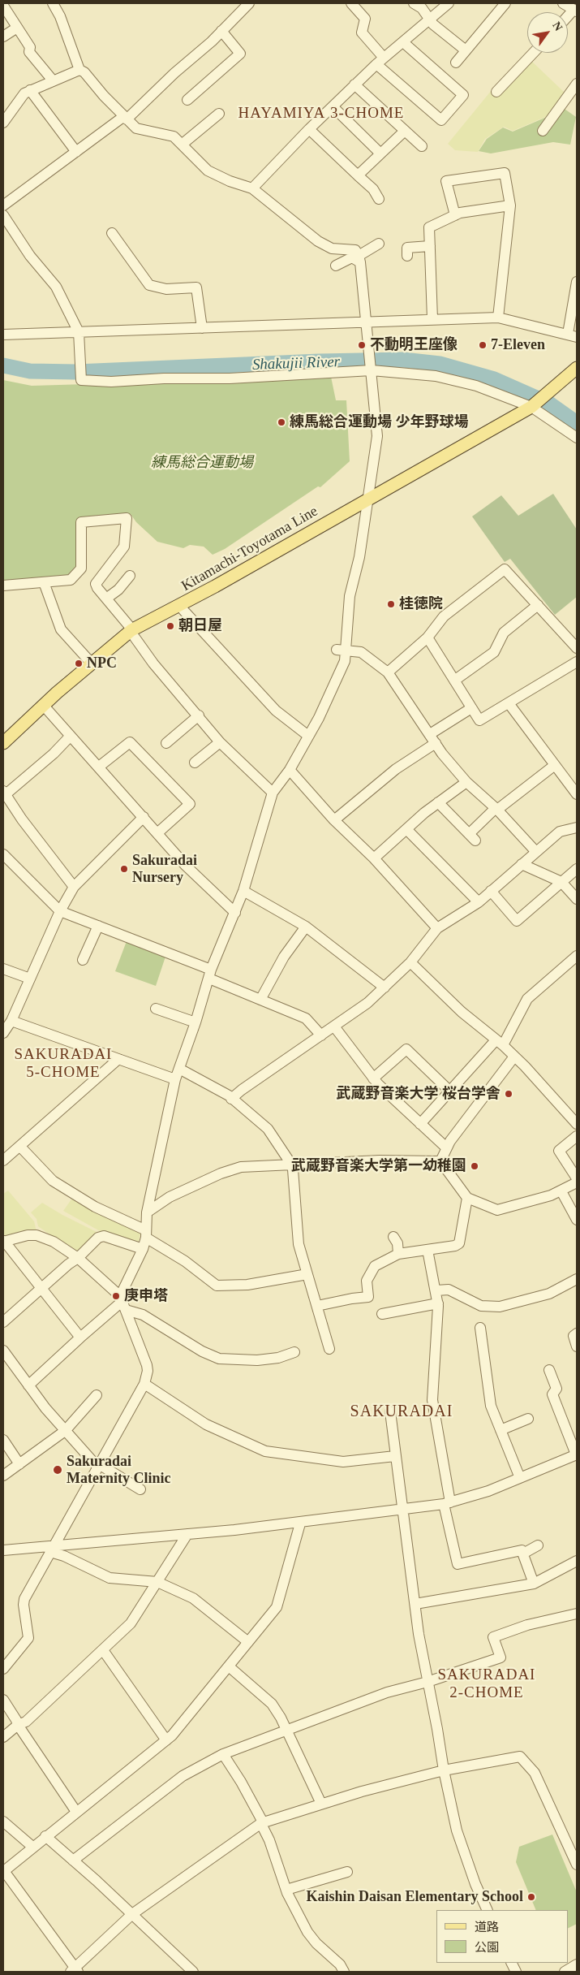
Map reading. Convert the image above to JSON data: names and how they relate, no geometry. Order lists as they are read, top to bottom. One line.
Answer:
{"streets":{"main road":["Kitamachi-Toyotama Line"]},"districts":["HAYAMIYA 3-CHOME","SAKURADAI 5-CHOME","SAKURADAI","SAKURADAI 2-CHOME"],"water":["Shakujii River"],"parks":["練馬総合運動場"],"places":["不動明王座像","7-Eleven","練馬総合運動場 少年野球場","桂徳院","朝日屋","NPC","Sakuradai Nursery","武蔵野音楽大学 桜台学舎","武蔵野音楽大学第一幼稚園","庚申塔","Sakuradai Maternity Clinic","Kaishin Daisan Elementary School"],"legend":["道路","公園"],"north":"top right"}
